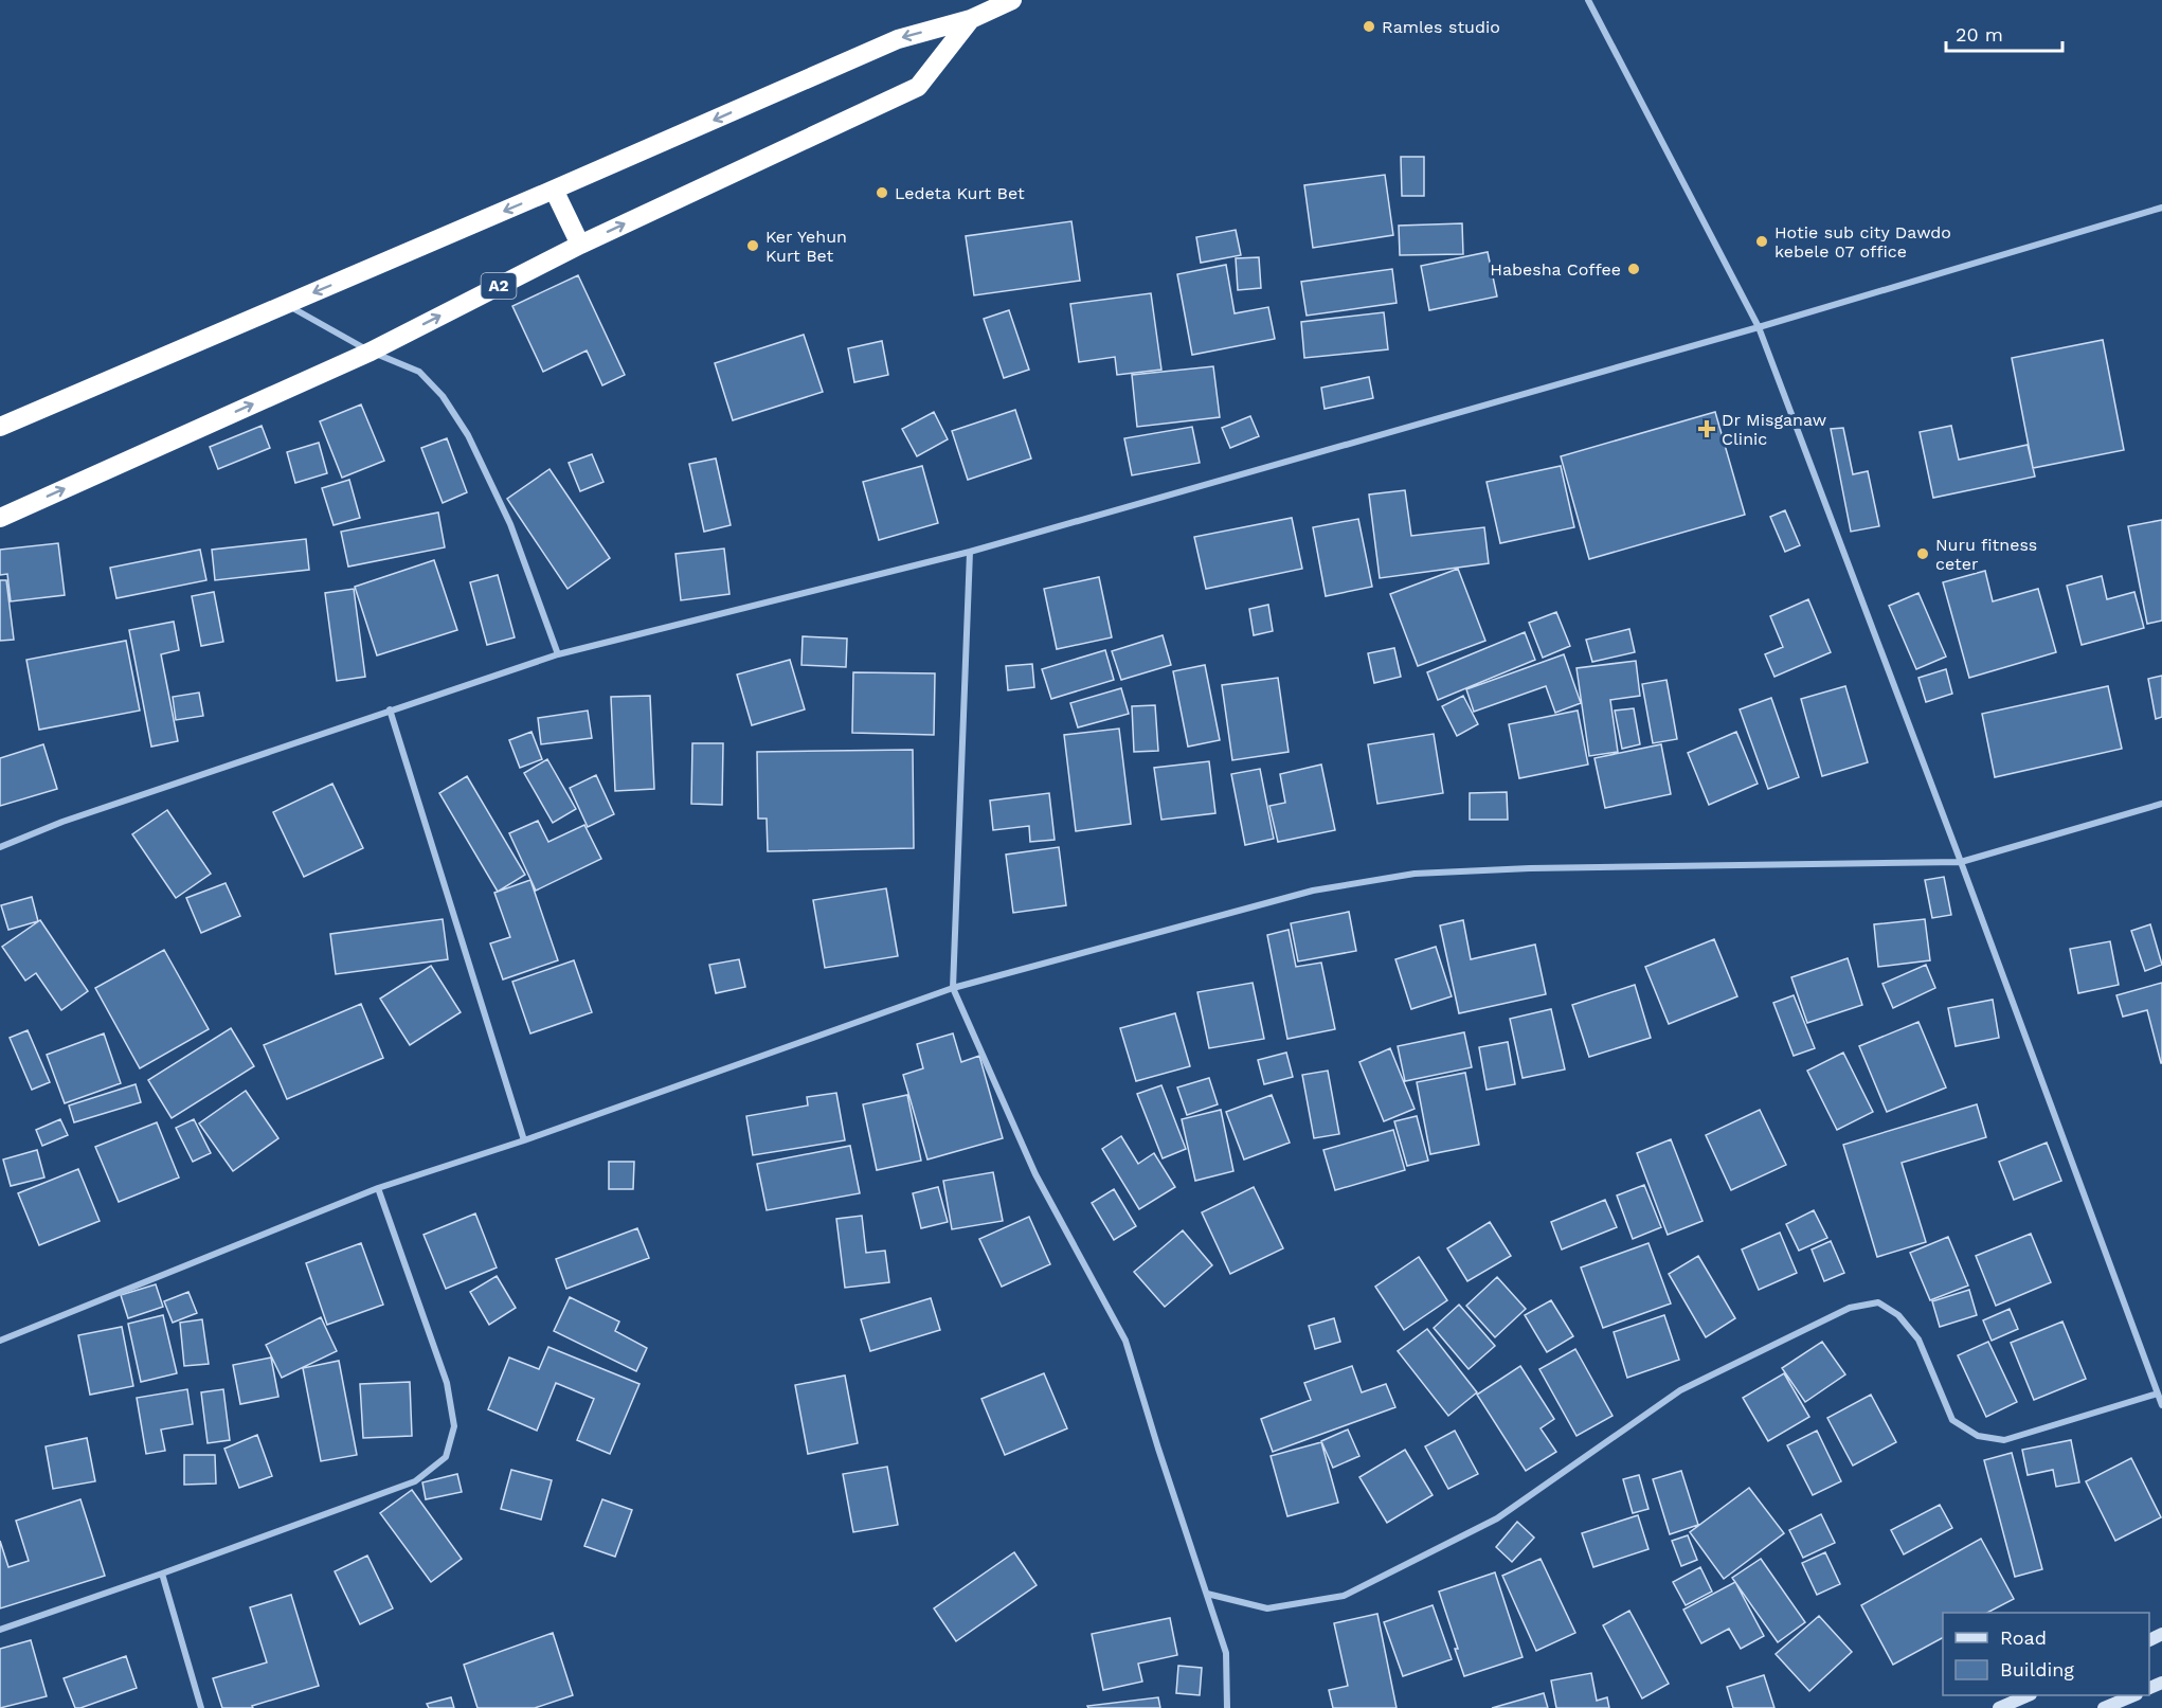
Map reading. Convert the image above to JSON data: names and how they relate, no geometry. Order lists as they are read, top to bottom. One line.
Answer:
{"streets":{"highway":["A2"]},"places":{"other":["Ramles studio","Ledeta Kurt Bet","Hotie sub city Dawdo kebele 07 office","Ker Yehun Kurt Bet","Habesha Coffee","Nuru fitness ceter"],"health":["Dr Misganaw Clinic"]},"legend":["Road","Building"],"scale_bar":"20 m"}
